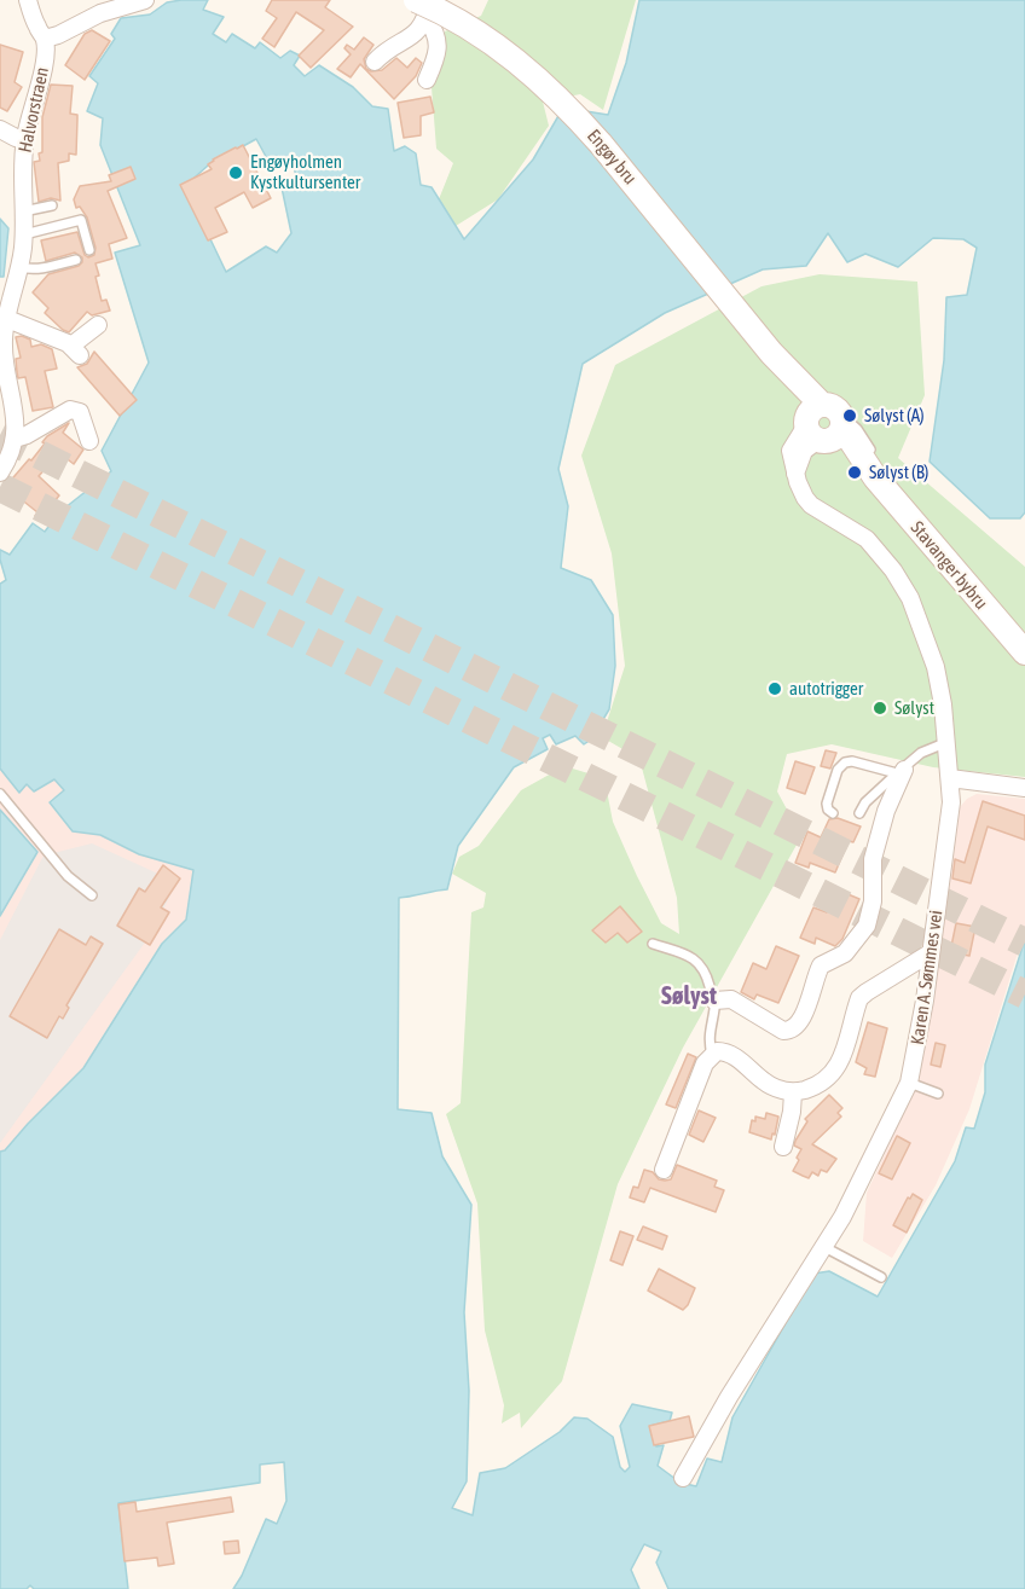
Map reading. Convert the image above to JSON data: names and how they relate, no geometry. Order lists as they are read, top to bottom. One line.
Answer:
{"streets":{"main road":["Engøy bru","Stavanger bybru"],"street":["Halvorstraen","Karen A. Sømmes vei"]},"crossings":[["Engøy bru","Stavanger bybru"],["Engøy bru","Karen A. Sømmes vei"],["Stavanger bybru","Karen A. Sømmes vei"]],"districts":["Sølyst"],"places":["Engøyholmen Kystkultursenter","Sølyst (A)","Sølyst (B)","autotrigger","Sølyst"]}
